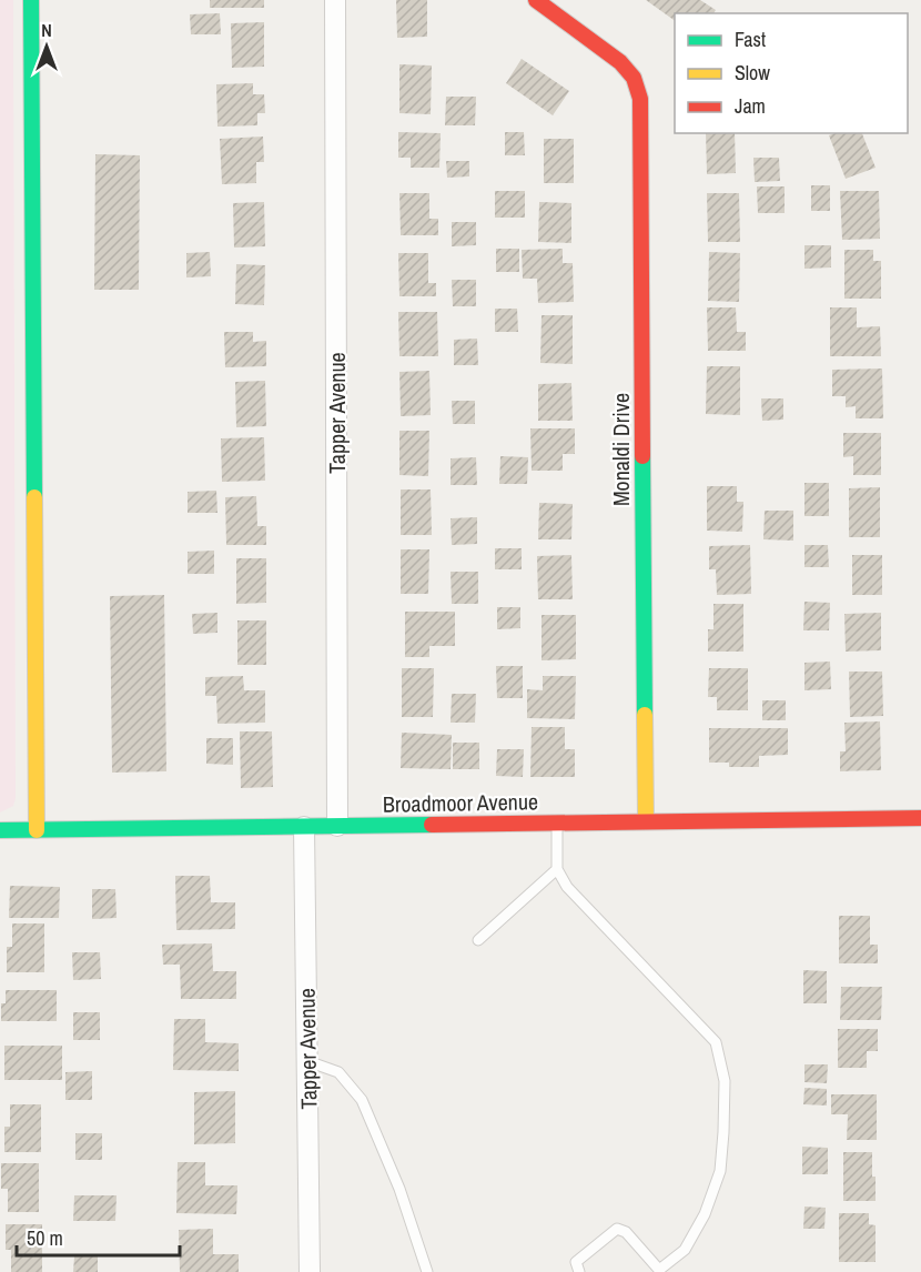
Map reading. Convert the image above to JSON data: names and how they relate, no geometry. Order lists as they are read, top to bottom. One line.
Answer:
{"streets":{"street":["Tapper Avenue","Monaldi Drive","Broadmoor Avenue"]},"crossings":[["Tapper Avenue","Broadmoor Avenue"],["Monaldi Drive","Broadmoor Avenue"]],"legend":["Fast","Slow","Jam"],"scale_bar":"50 m","north":"top"}
